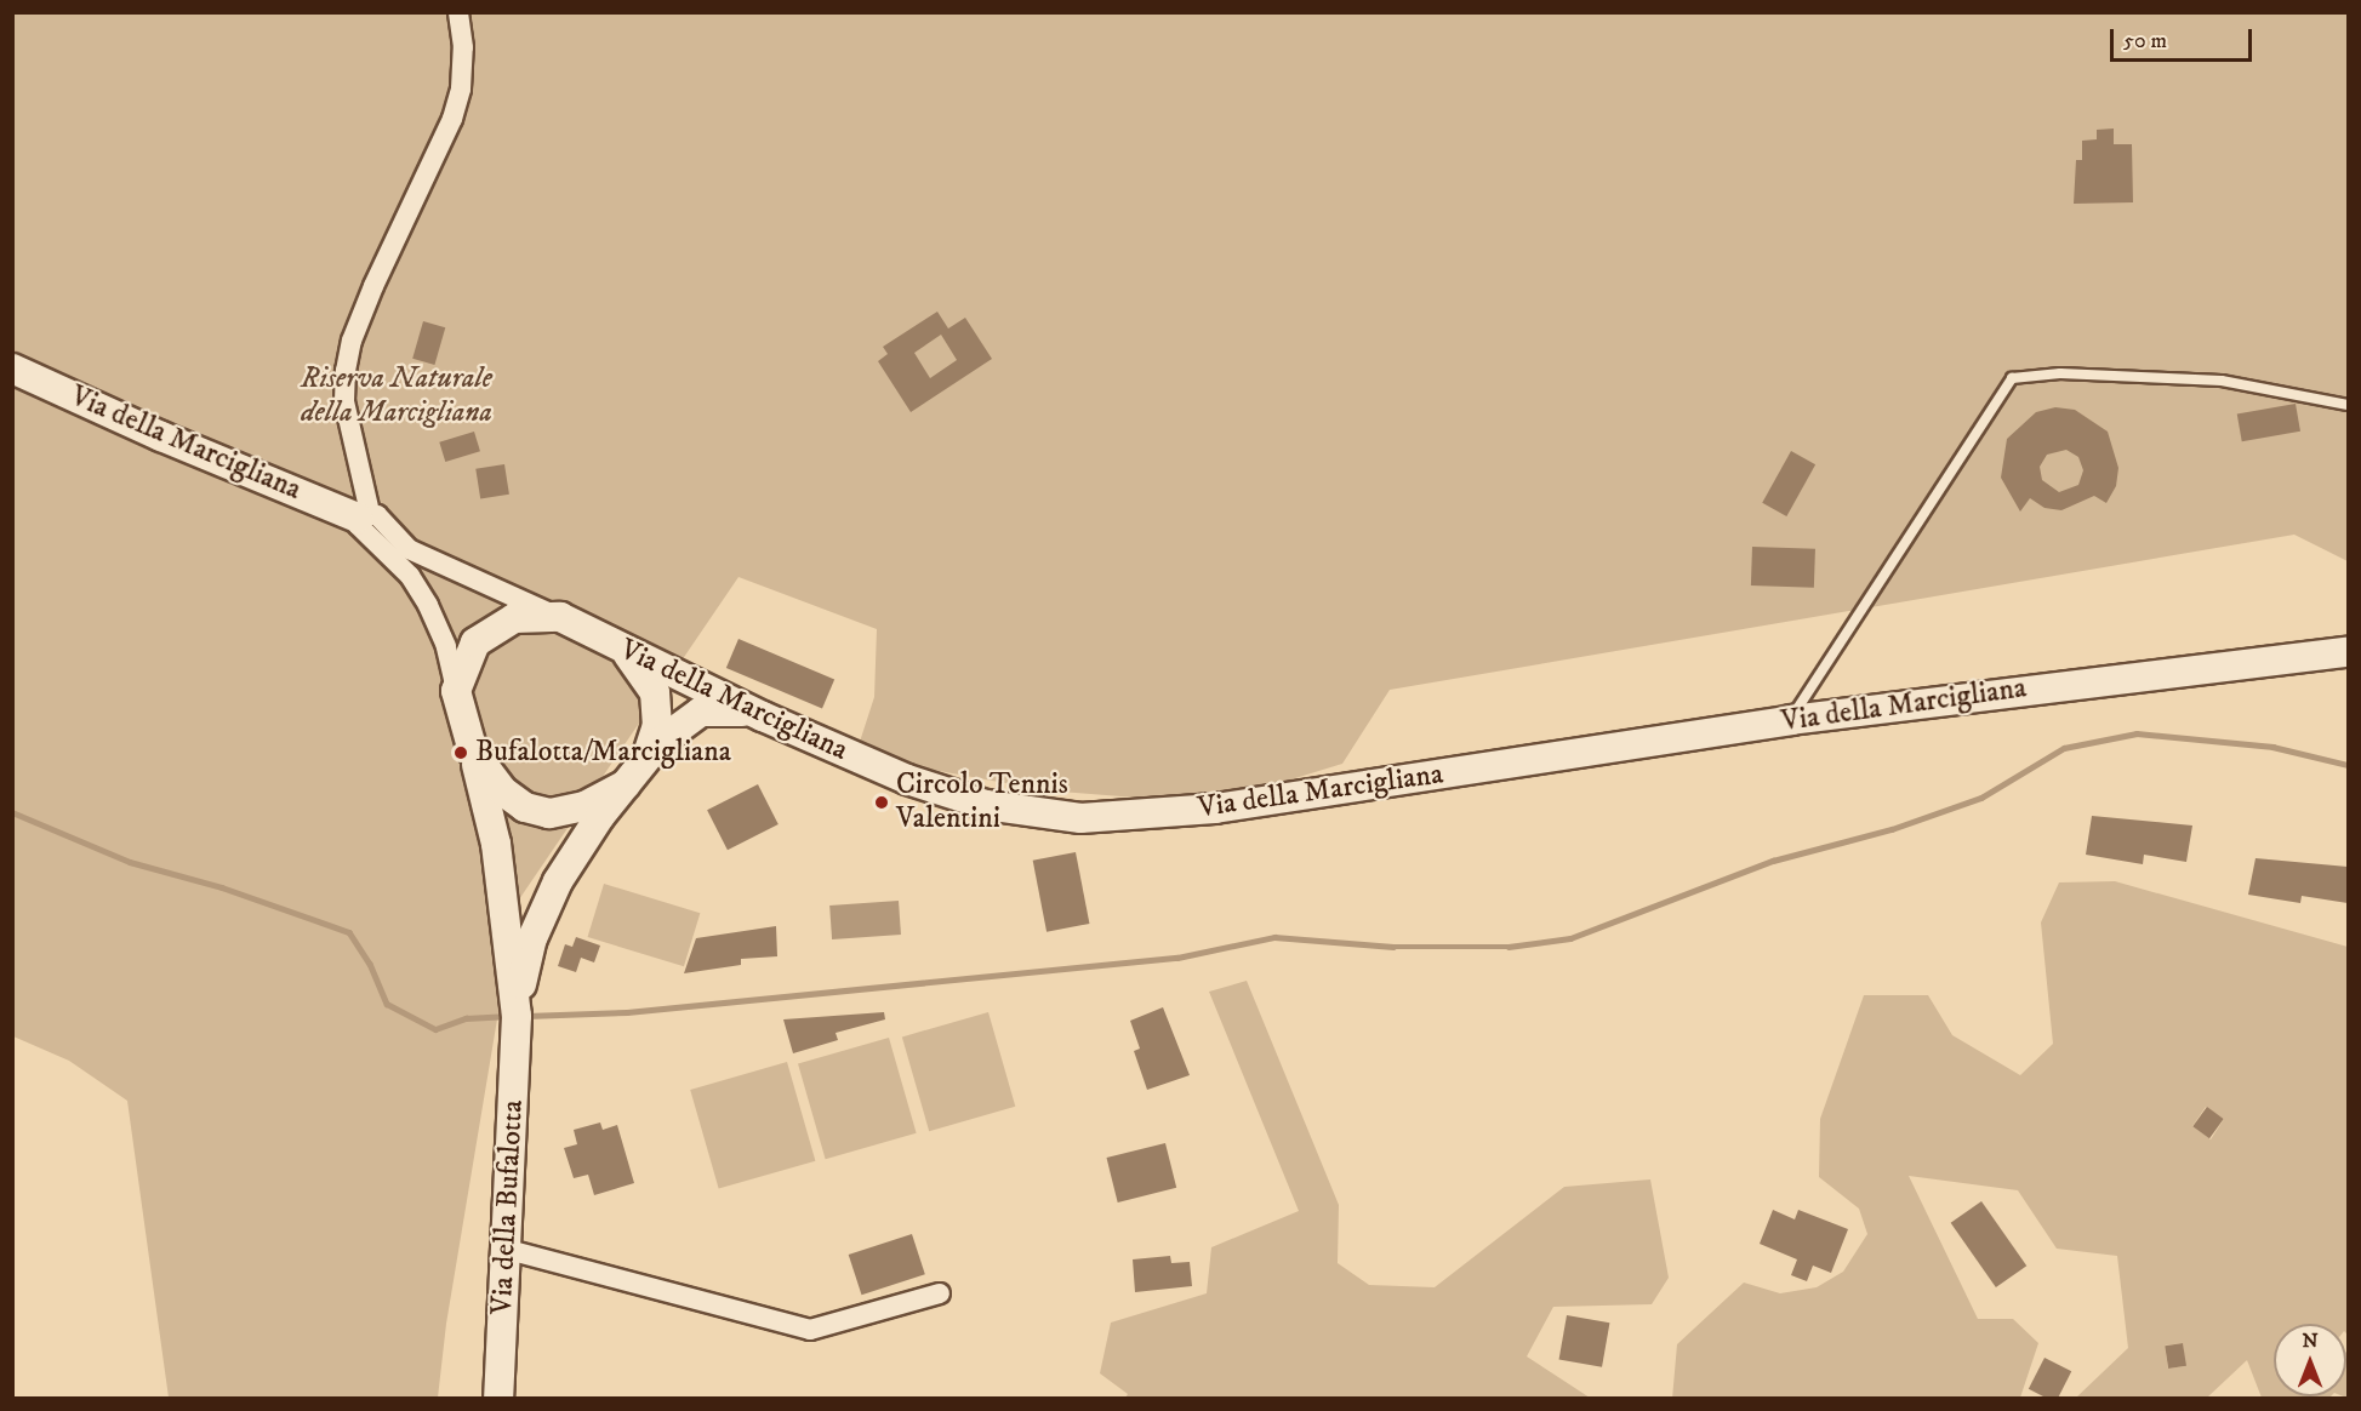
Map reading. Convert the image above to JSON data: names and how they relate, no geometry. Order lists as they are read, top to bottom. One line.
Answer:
{"streets":{"street":["Via della Marcigliana","Via della Bufalotta"]},"crossings":[["Via della Marcigliana","Via della Bufalotta"]],"parks":["Riserva Naturale della Marcigliana"],"places":["Bufalotta/Marcigliana","Circolo Tennis Valentini"],"scale_bar":"50 m","north":"top"}
